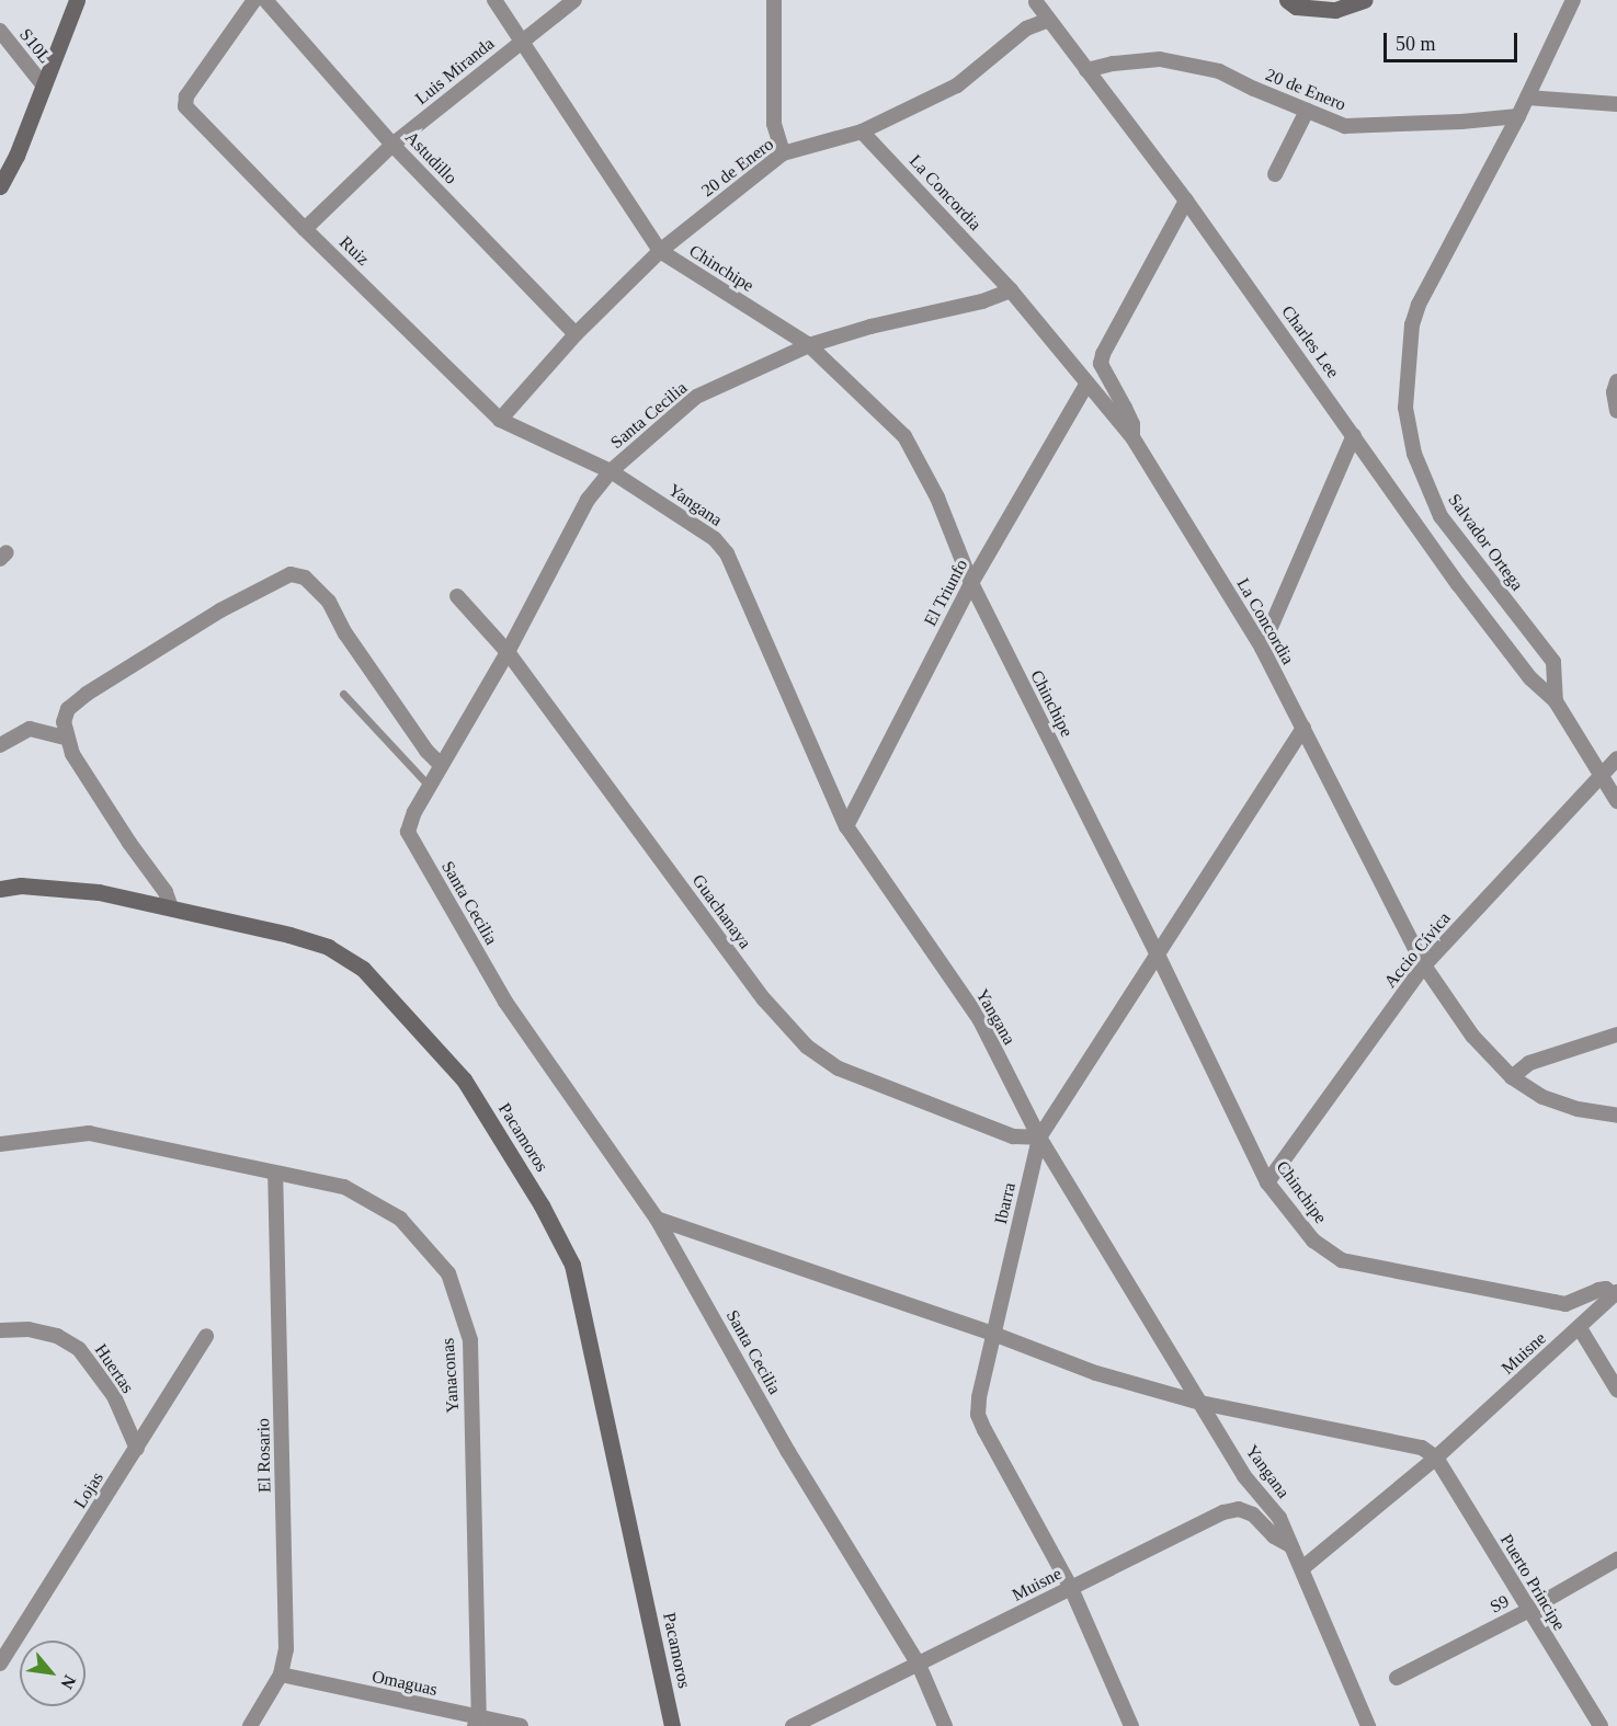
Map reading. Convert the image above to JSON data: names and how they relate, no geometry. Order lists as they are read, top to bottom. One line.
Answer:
{"streets":{"street":["S10L","Luis Miranda","20 de Enero","Astudillo","La Concordia","Ruiz","Chinchipe","Charles Lee","Santa Cecilia","Yangana","Salvador Ortega","El Triunfo","Guachanaya","Accio Cívica","Pacamoros","Ibarra","Muisne","Huertas","Yanaconas","El Rosario","Lojas","Puerto Principe","S9","Omaguas"]},"crossings":[["Luis Miranda","Astudillo"],["Luis Miranda","Ruiz"],["Luis Miranda","Chinchipe"],["20 de Enero","Astudillo"],["20 de Enero","La Concordia"],["20 de Enero","Ruiz"],["20 de Enero","Chinchipe"],["20 de Enero","Charles Lee"],["20 de Enero","Yangana"],["20 de Enero","Salvador Ortega"],["La Concordia","Santa Cecilia"],["La Concordia","El Triunfo"],["La Concordia","Accio Cívica"],["La Concordia","Ibarra"],["Ruiz","Yangana"],["Chinchipe","Santa Cecilia"],["Chinchipe","El Triunfo"],["Chinchipe","Accio Cívica"],["Chinchipe","Ibarra"],["Chinchipe","Muisne"],["Charles Lee","Salvador Ortega"],["Santa Cecilia","Yangana"],["Santa Cecilia","Guachanaya"],["Santa Cecilia","Muisne"],["Yangana","El Triunfo"],["Yangana","Guachanaya"],["Yangana","Ibarra"],["Yangana","Muisne"],["Salvador Ortega","Accio Cívica"],["Guachanaya","Ibarra"],["Ibarra","Muisne"],["Muisne","Puerto Principe"],["Huertas","Lojas"],["Yanaconas","El Rosario"],["Yanaconas","Omaguas"],["El Rosario","Omaguas"],["Puerto Principe","S9"]],"scale_bar":"50 m","north":"bottom right"}
